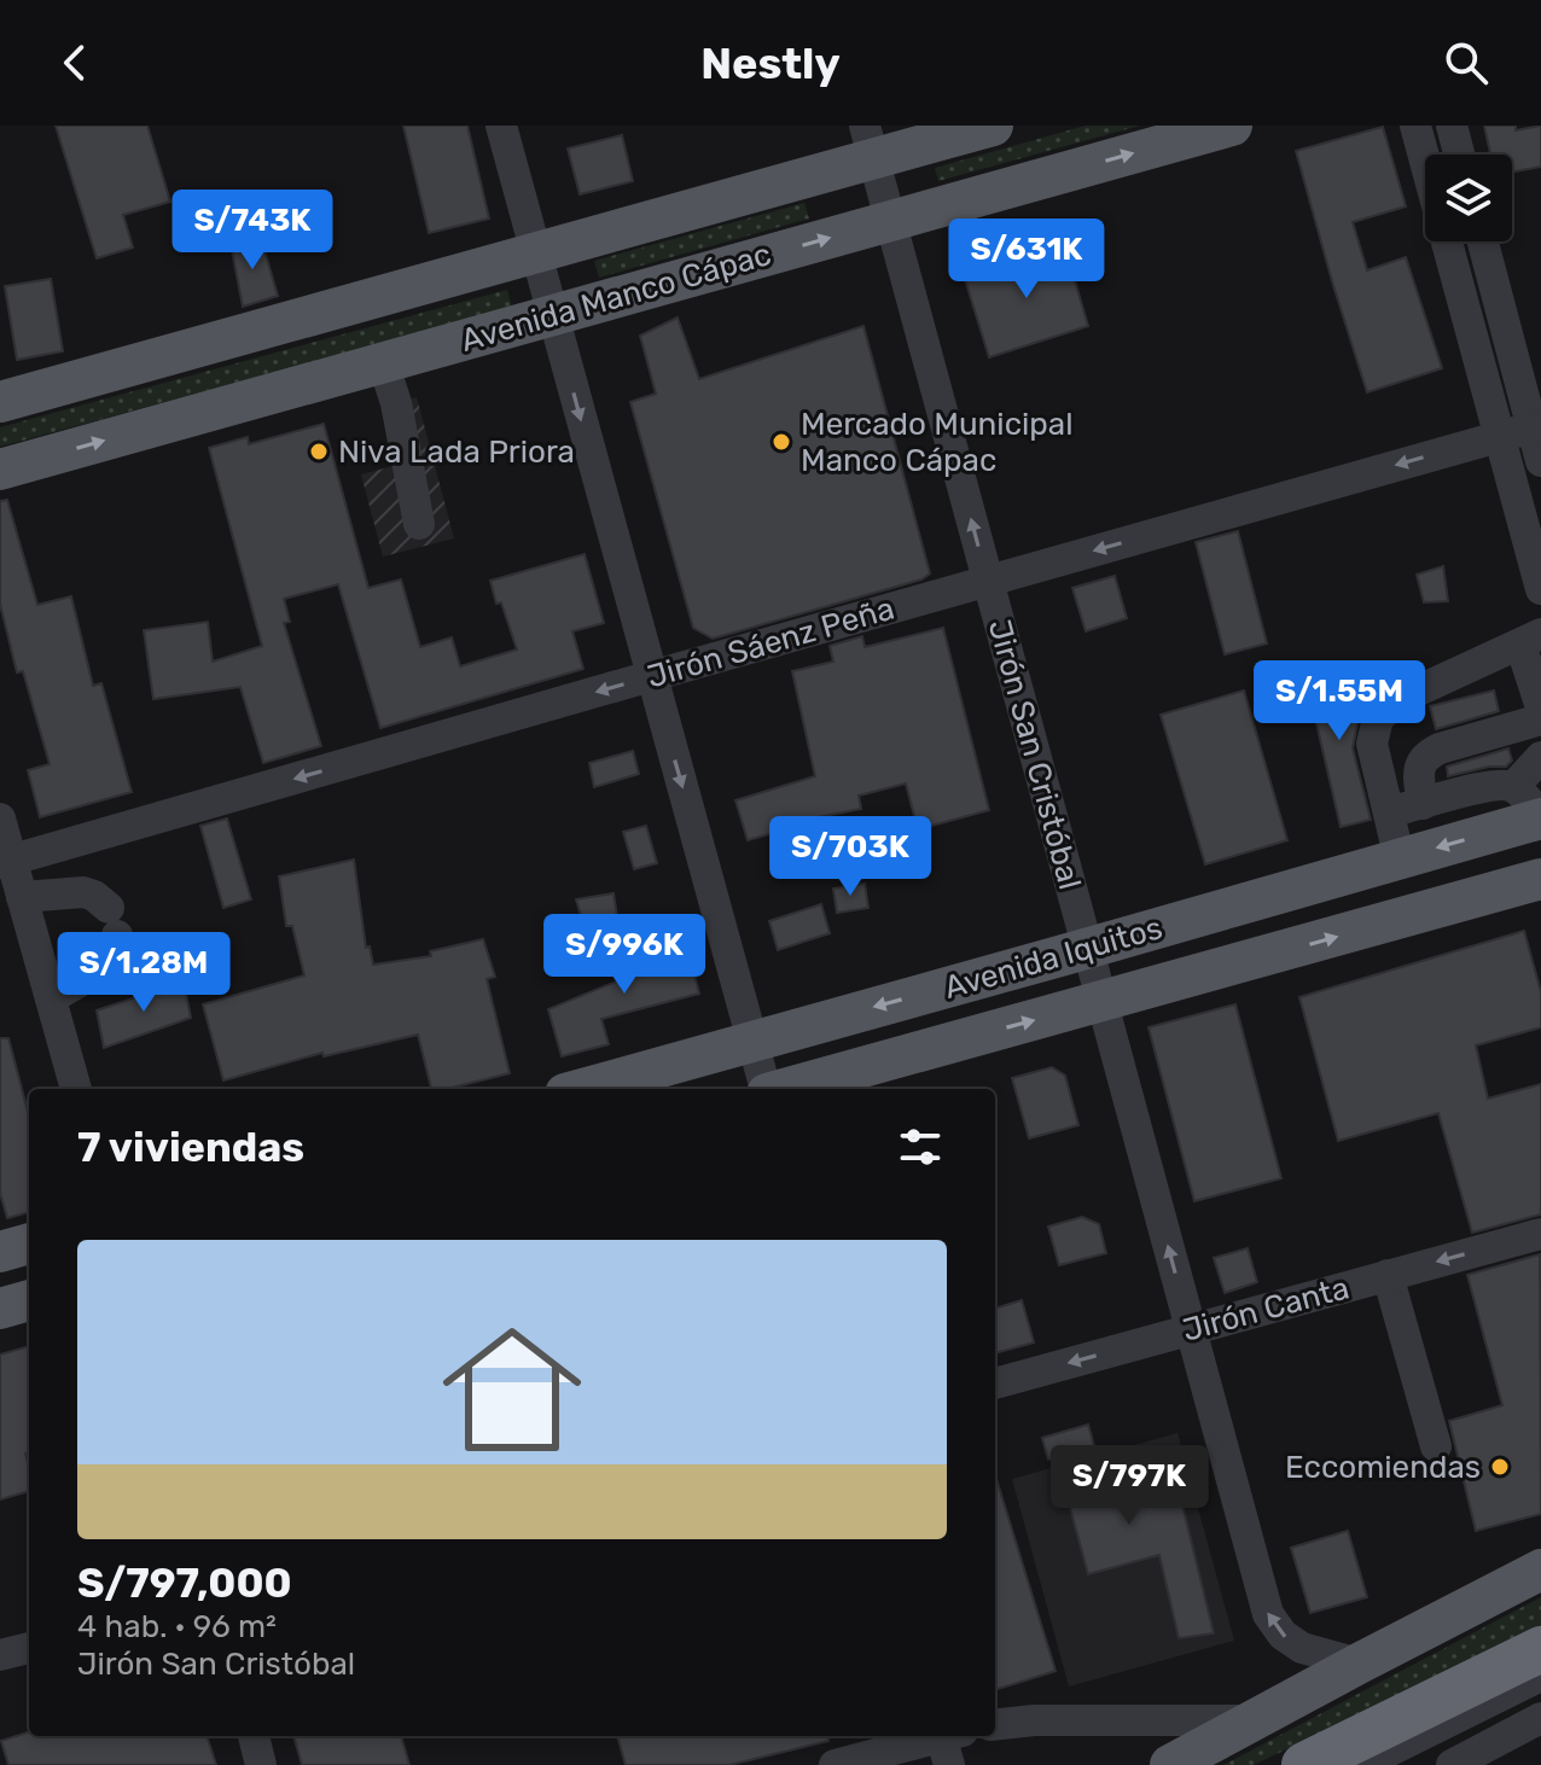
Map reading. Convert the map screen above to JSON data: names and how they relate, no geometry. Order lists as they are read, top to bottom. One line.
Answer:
{"streets":{"main road":["Avenida Manco Cápac","Avenida Iquitos"],"street":["Jirón Sáenz Peña","Jirón San Cristóbal","Jirón Canta"]},"crossings":[["Avenida Manco Cápac","Jirón San Cristóbal"],["Jirón Sáenz Peña","Jirón San Cristóbal"],["Jirón San Cristóbal","Avenida Iquitos"],["Jirón San Cristóbal","Jirón Canta"]],"one_way":["Jirón Sáenz Peña","Jirón San Cristóbal","Jirón Canta"],"places":["Mercado Municipal Manco Cápac","Niva Lada Priora","Eccomiendas"],"page":{"header":"Nestly","price":["S/743K","S/631K","S/1.55M","S/703K","S/996K","S/1.28M","S/797K"],"heading":"7 viviendas","list":[{"name":"S/797,000","note":"4 hab. · 96 m² · Jirón San Cristóbal"}]}}
